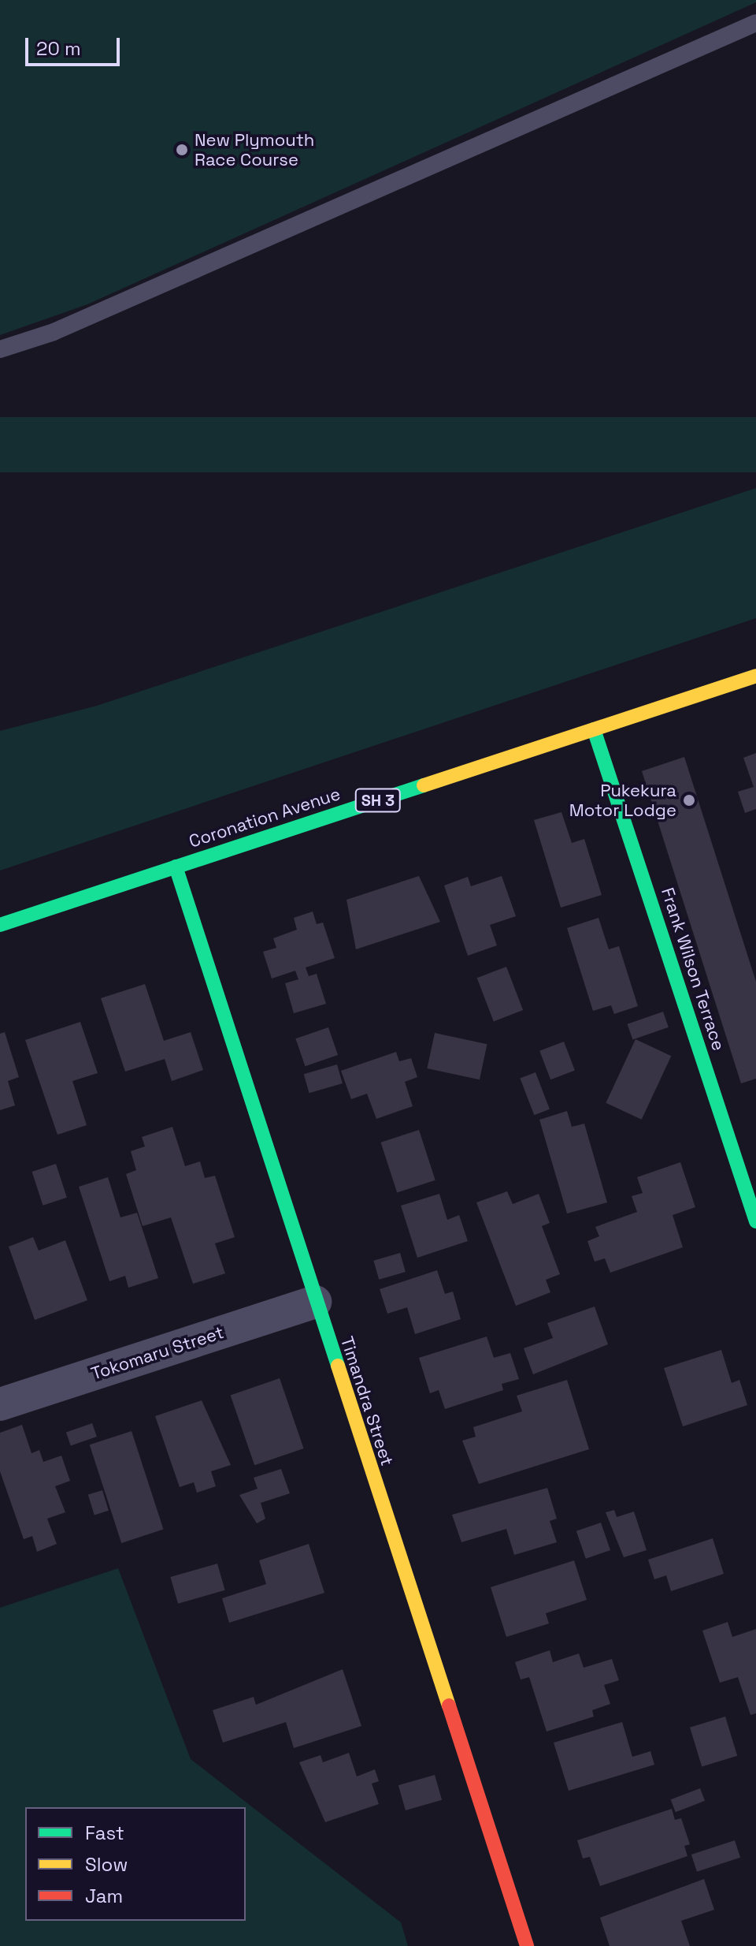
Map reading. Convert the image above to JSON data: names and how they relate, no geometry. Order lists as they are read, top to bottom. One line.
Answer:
{"streets":{"main road":["SH 3","Coronation Avenue","Frank Wilson Terrace","Timandra Street"],"street":["Tokomaru Street"]},"crossings":[["Coronation Avenue","Frank Wilson Terrace"],["Coronation Avenue","Timandra Street"],["Tokomaru Street","Timandra Street"]],"places":["New Plymouth Race Course","Pukekura Motor Lodge"],"legend":["Fast","Slow","Jam"],"scale_bar":"20 m"}
